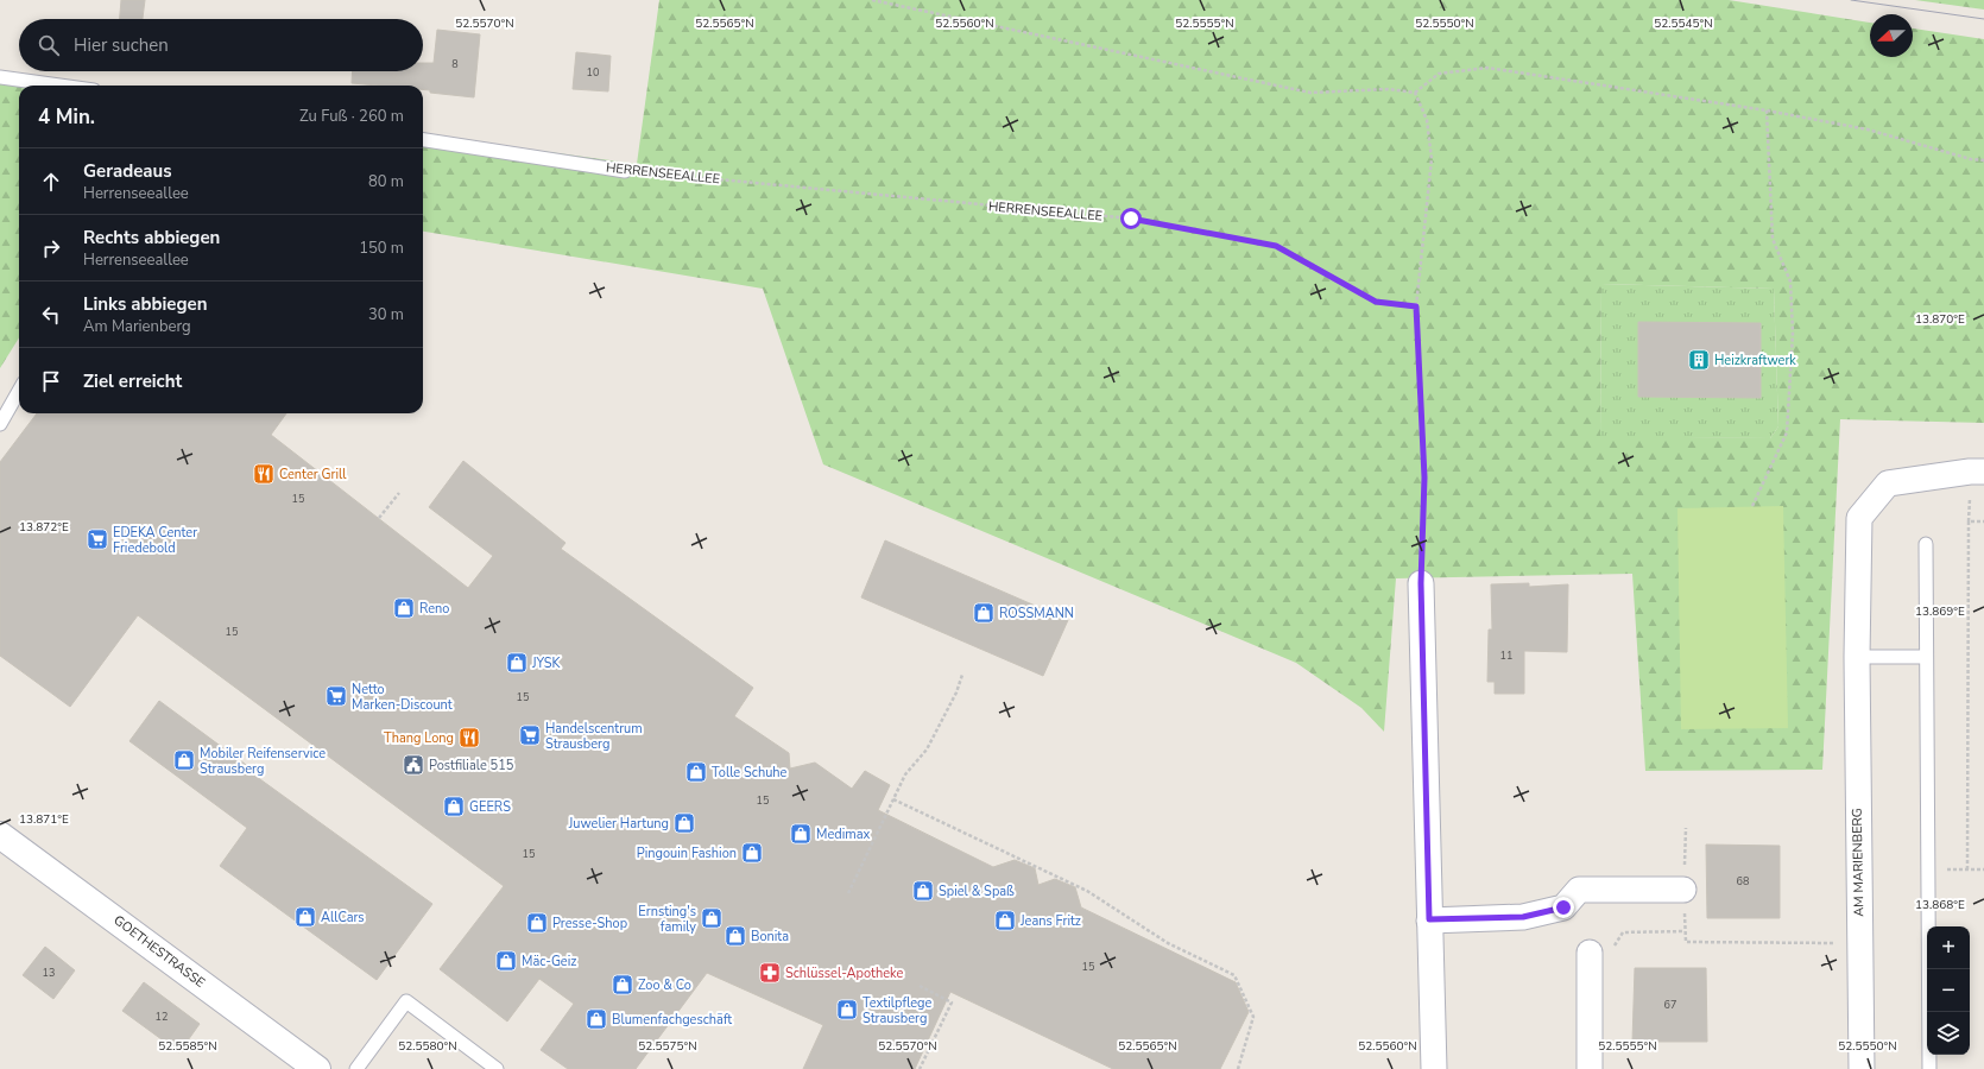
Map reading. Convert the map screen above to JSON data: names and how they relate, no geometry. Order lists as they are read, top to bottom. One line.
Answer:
{"streets":{"street":["AM MARIENBERG","GOETHESTRASSE"],"lane":["HERRENSEEALLEE"]},"places":{"building":["Heizkraftwerk"],"restaurant":["Center Grill","Thang Long"],"supermarket":["EDEKA Center Friedebold","Netto Marken-Discount","Handelscentrum Strausberg"],"shop":["Reno","ROSSMANN","JYSK","Mobiler Reifenservice Strausberg","Tolle Schuhe","GEERS","Juwelier Hartung","Medimax","Pingouin Fashion","Spiel & Spaß","AllCars","Ernsting's family","Jeans Fritz","Presse-Shop","Bonita","Mäc-Geiz","Zoo & Co","Textilpflege Strausberg","Blumenfachgeschäft"],"public building":["Postfiliale 515"],"pharmacy":["Schlüssel-Apotheke"]},"house_numbers":["8","10","15","15","11","15","15","15","68","15","13","67","12"],"north":"left","page":{"search":"Hier suchen","heading":["4 Min.","Zu Fuß · 260 m"],"list":[["Geradeaus","Herrenseeallee","80 m"],["Rechts abbiegen","Herrenseeallee","150 m"],["Links abbiegen","Am Marienberg","30 m"],"Ziel erreicht"],"map_buttons":["+","−"]},"coordinates":["52.5570°N","52.5565°N","52.5560°N","52.5555°N","52.5550°N","52.5545°N","13.870°E","13.872°E","13.869°E","13.871°E","13.868°E","52.5585°N","52.5580°N","52.5575°N"]}
